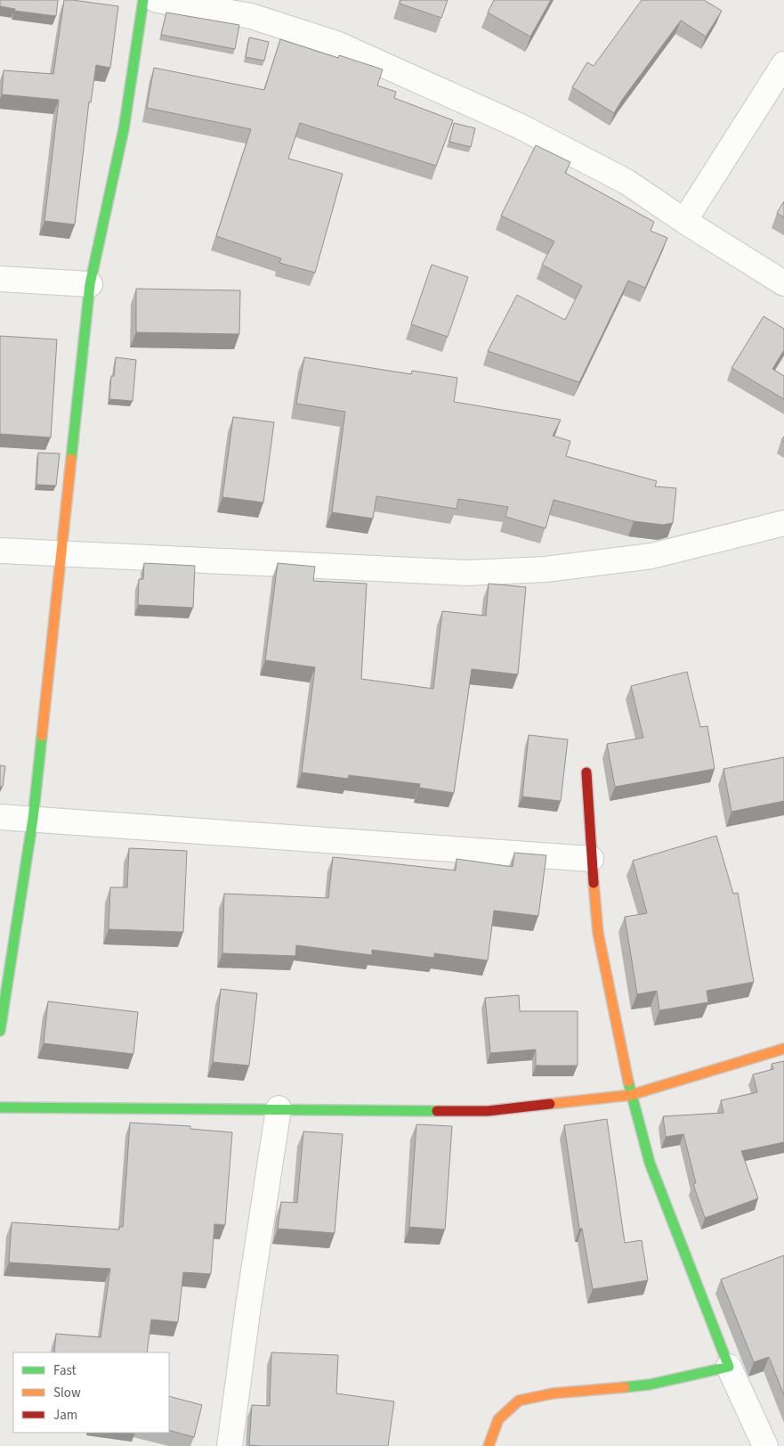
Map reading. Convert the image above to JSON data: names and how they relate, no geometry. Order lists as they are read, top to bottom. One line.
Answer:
{"legend":["Fast","Slow","Jam"]}
